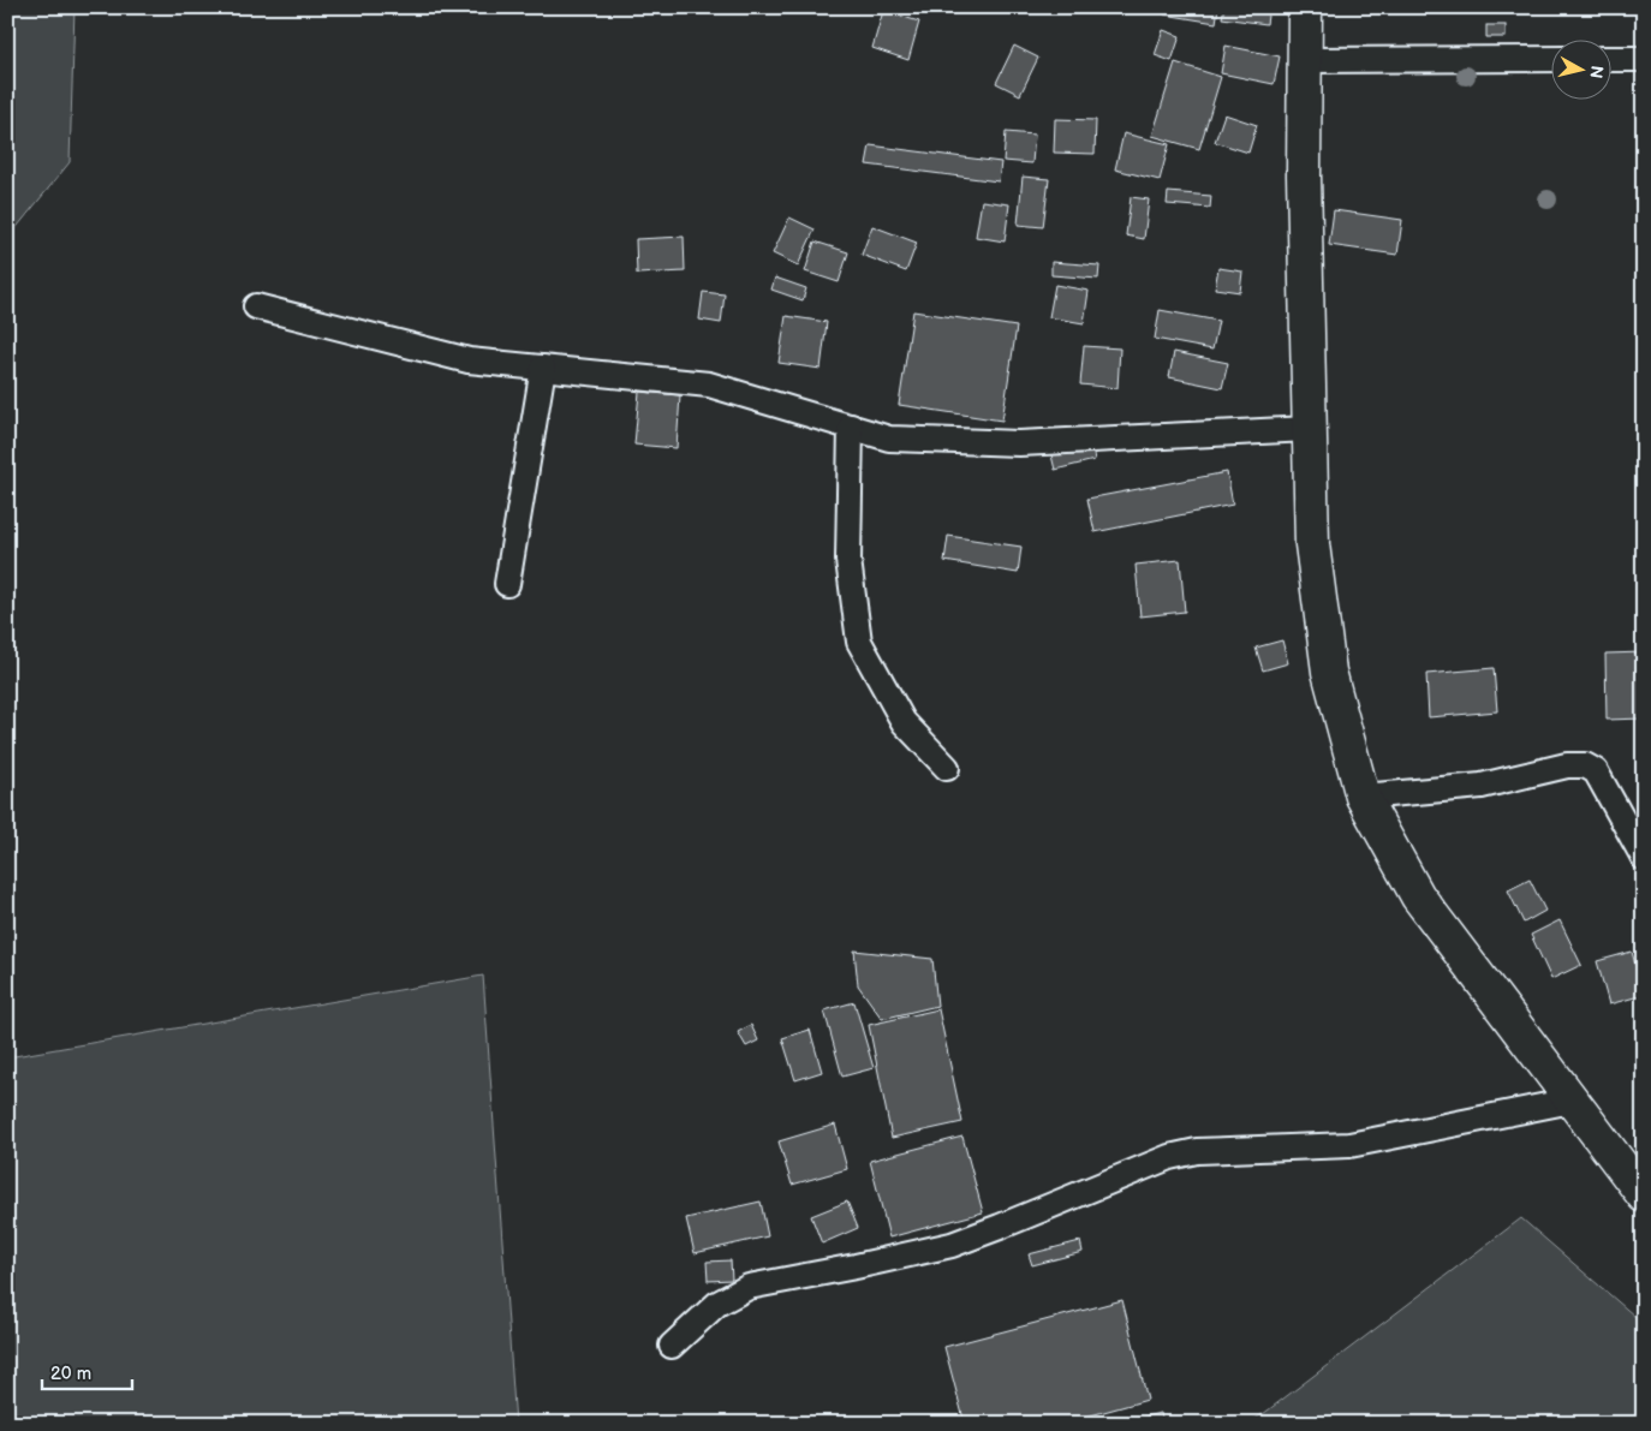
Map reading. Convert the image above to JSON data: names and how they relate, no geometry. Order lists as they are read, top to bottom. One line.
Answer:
{"scale_bar":"20 m","north":"right"}
